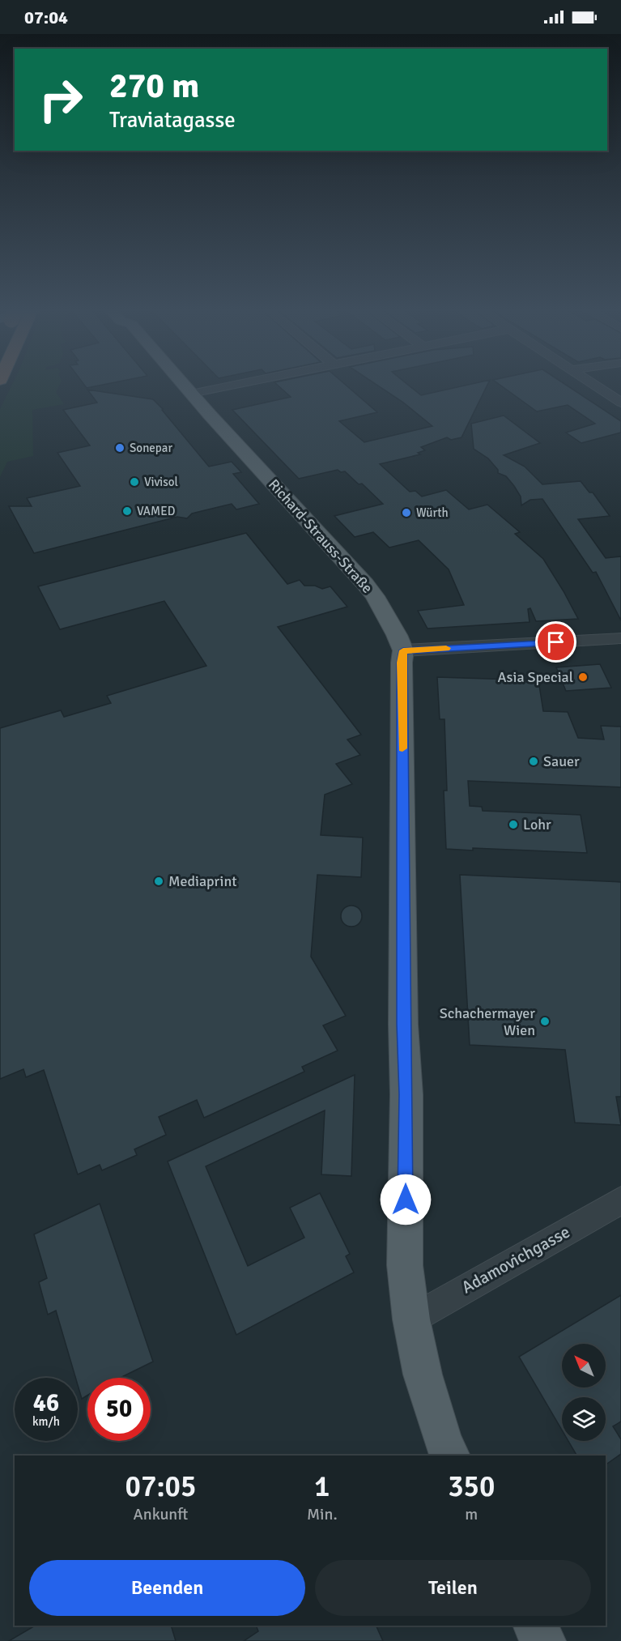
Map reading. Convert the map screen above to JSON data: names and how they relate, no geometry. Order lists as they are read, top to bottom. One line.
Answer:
{"streets":{"main road":["Richard-Strauss-Straße"],"street":["Adamovichgasse"]},"places":["Sonepar","Vivisol","VAMED","Würth","Asia Special","Sauer","Lohr","Mediaprint","Schachermayer Wien"],"north":"top left","page":{"status":"07:04","turn":["270 m","Traviatagasse"],"speed":"46 km/h","limit":"50","eta":["07:05","Ankunft","1","Min.","350","m"],"buttons":["Beenden","Teilen"]}}
